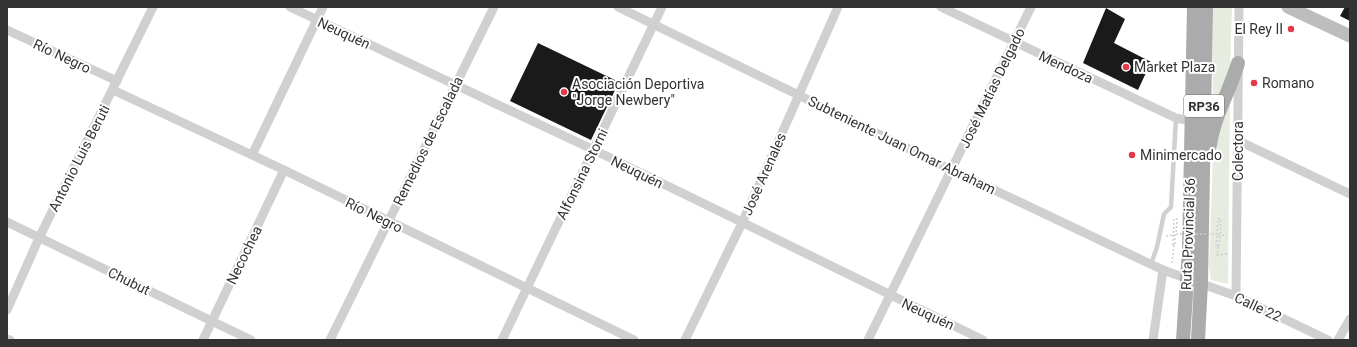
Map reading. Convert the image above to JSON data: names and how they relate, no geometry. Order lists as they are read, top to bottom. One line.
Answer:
{"streets":{"main road":["RP36","Ruta Provincial 36"],"street":["Neuquén","Río Negro","Mendoza","José Matías Delgado","Remedios de Escalada","Subteniente Juan Omar Abraham","Colectora","Antonio Luis Beruti","Alfonsina Storni","José Arenales","Necochea","Chubut","Calle 22"]},"crossings":[["Neuquén","José Matías Delgado"],["Neuquén","Remedios de Escalada"],["Neuquén","Alfonsina Storni"],["Neuquén","José Arenales"],["Río Negro","Remedios de Escalada"],["Río Negro","Antonio Luis Beruti"],["Río Negro","Alfonsina Storni"],["Río Negro","Necochea"],["Mendoza","José Matías Delgado"],["Mendoza","Ruta Provincial 36"],["José Matías Delgado","Subteniente Juan Omar Abraham"],["Subteniente Juan Omar Abraham","Alfonsina Storni"],["Subteniente Juan Omar Abraham","José Arenales"],["Subteniente Juan Omar Abraham","Ruta Provincial 36"],["Subteniente Juan Omar Abraham","Calle 22"],["Colectora","Calle 22"],["Antonio Luis Beruti","Chubut"],["Ruta Provincial 36","Calle 22"],["Necochea","Chubut"]],"places":["El Rey II","Market Plaza","Romano","Asociación Deportiva \"Jorge Newbery\"","Minimercado"]}
